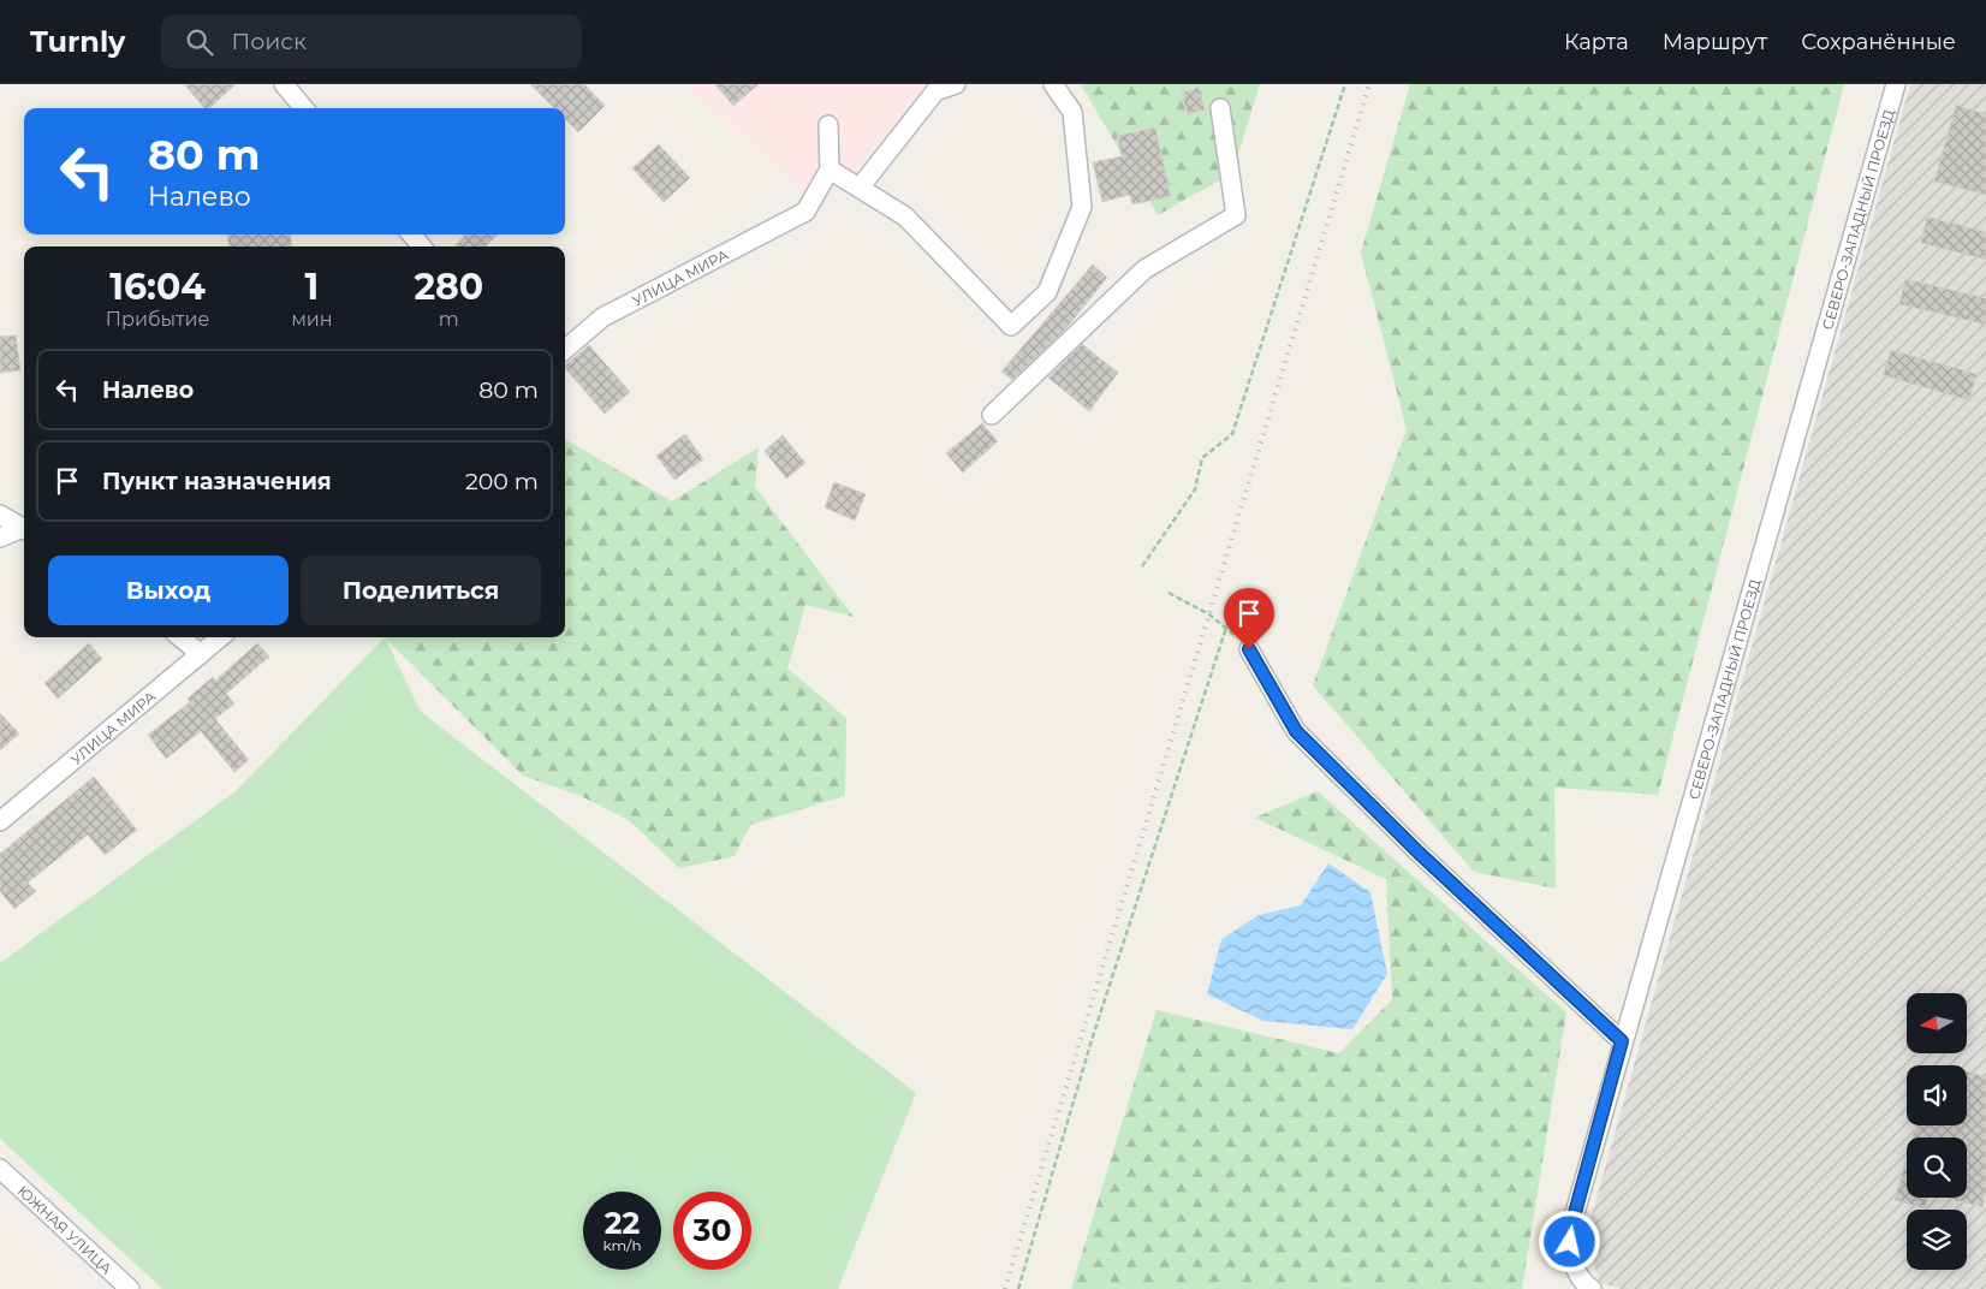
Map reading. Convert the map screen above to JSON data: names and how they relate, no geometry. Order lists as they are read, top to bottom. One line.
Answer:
{"streets":{"street":["СЕВЕРО-ЗАПАДНЫЙ ПРОЕЗД","УЛИЦА МИРА","ЮЖНАЯ УЛИЦА"]},"north":"left","page":{"header":"Turnly","search":"Поиск","nav":["Карта","Маршрут","Сохранённые"],"turn":["80 m","Налево"],"eta":["16:04","Прибытие","1","мин","280","m"],"list":[{"name":"Налево","value":"80 m"},{"name":"Пункт назначения","value":"200 m"}],"buttons":["Выход","Поделиться"],"speed":"22 km/h","limit":"30"}}
